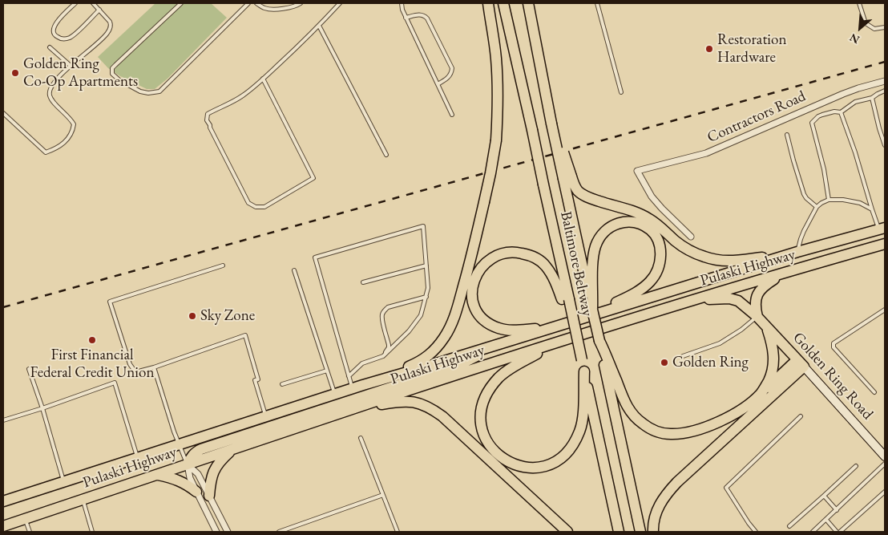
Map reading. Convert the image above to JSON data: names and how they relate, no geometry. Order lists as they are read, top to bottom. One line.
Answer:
{"streets":{"highway":["Baltimore Beltway","Pulaski Highway","Golden Ring Road"],"street":["Contractors Road"]},"crossings":[["Baltimore Beltway","Pulaski Highway"],["Pulaski Highway","Golden Ring Road"]],"places":["Restoration Hardware","Golden Ring Co-Op Apartments","Sky Zone","First Financial Federal Credit Union","Golden Ring"],"north":"bottom left"}
